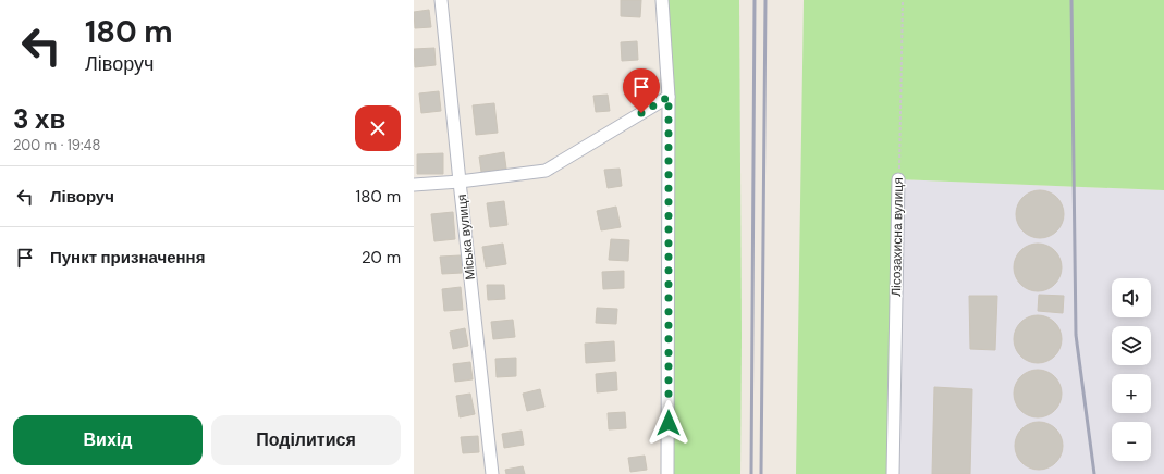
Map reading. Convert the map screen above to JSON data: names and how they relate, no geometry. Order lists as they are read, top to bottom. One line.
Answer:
{"streets":{"street":["Міська вулиця","Лісозахисна вулиця"]},"page":{"turn":["180 m","Ліворуч"],"heading":["3 хв","200 m · 19:48"],"list":[{"name":"Ліворуч","value":"180 m"},{"name":"Пункт призначення","value":"20 m"}],"map_buttons":["+","−"],"buttons":["Вихід","Поділитися"]}}
